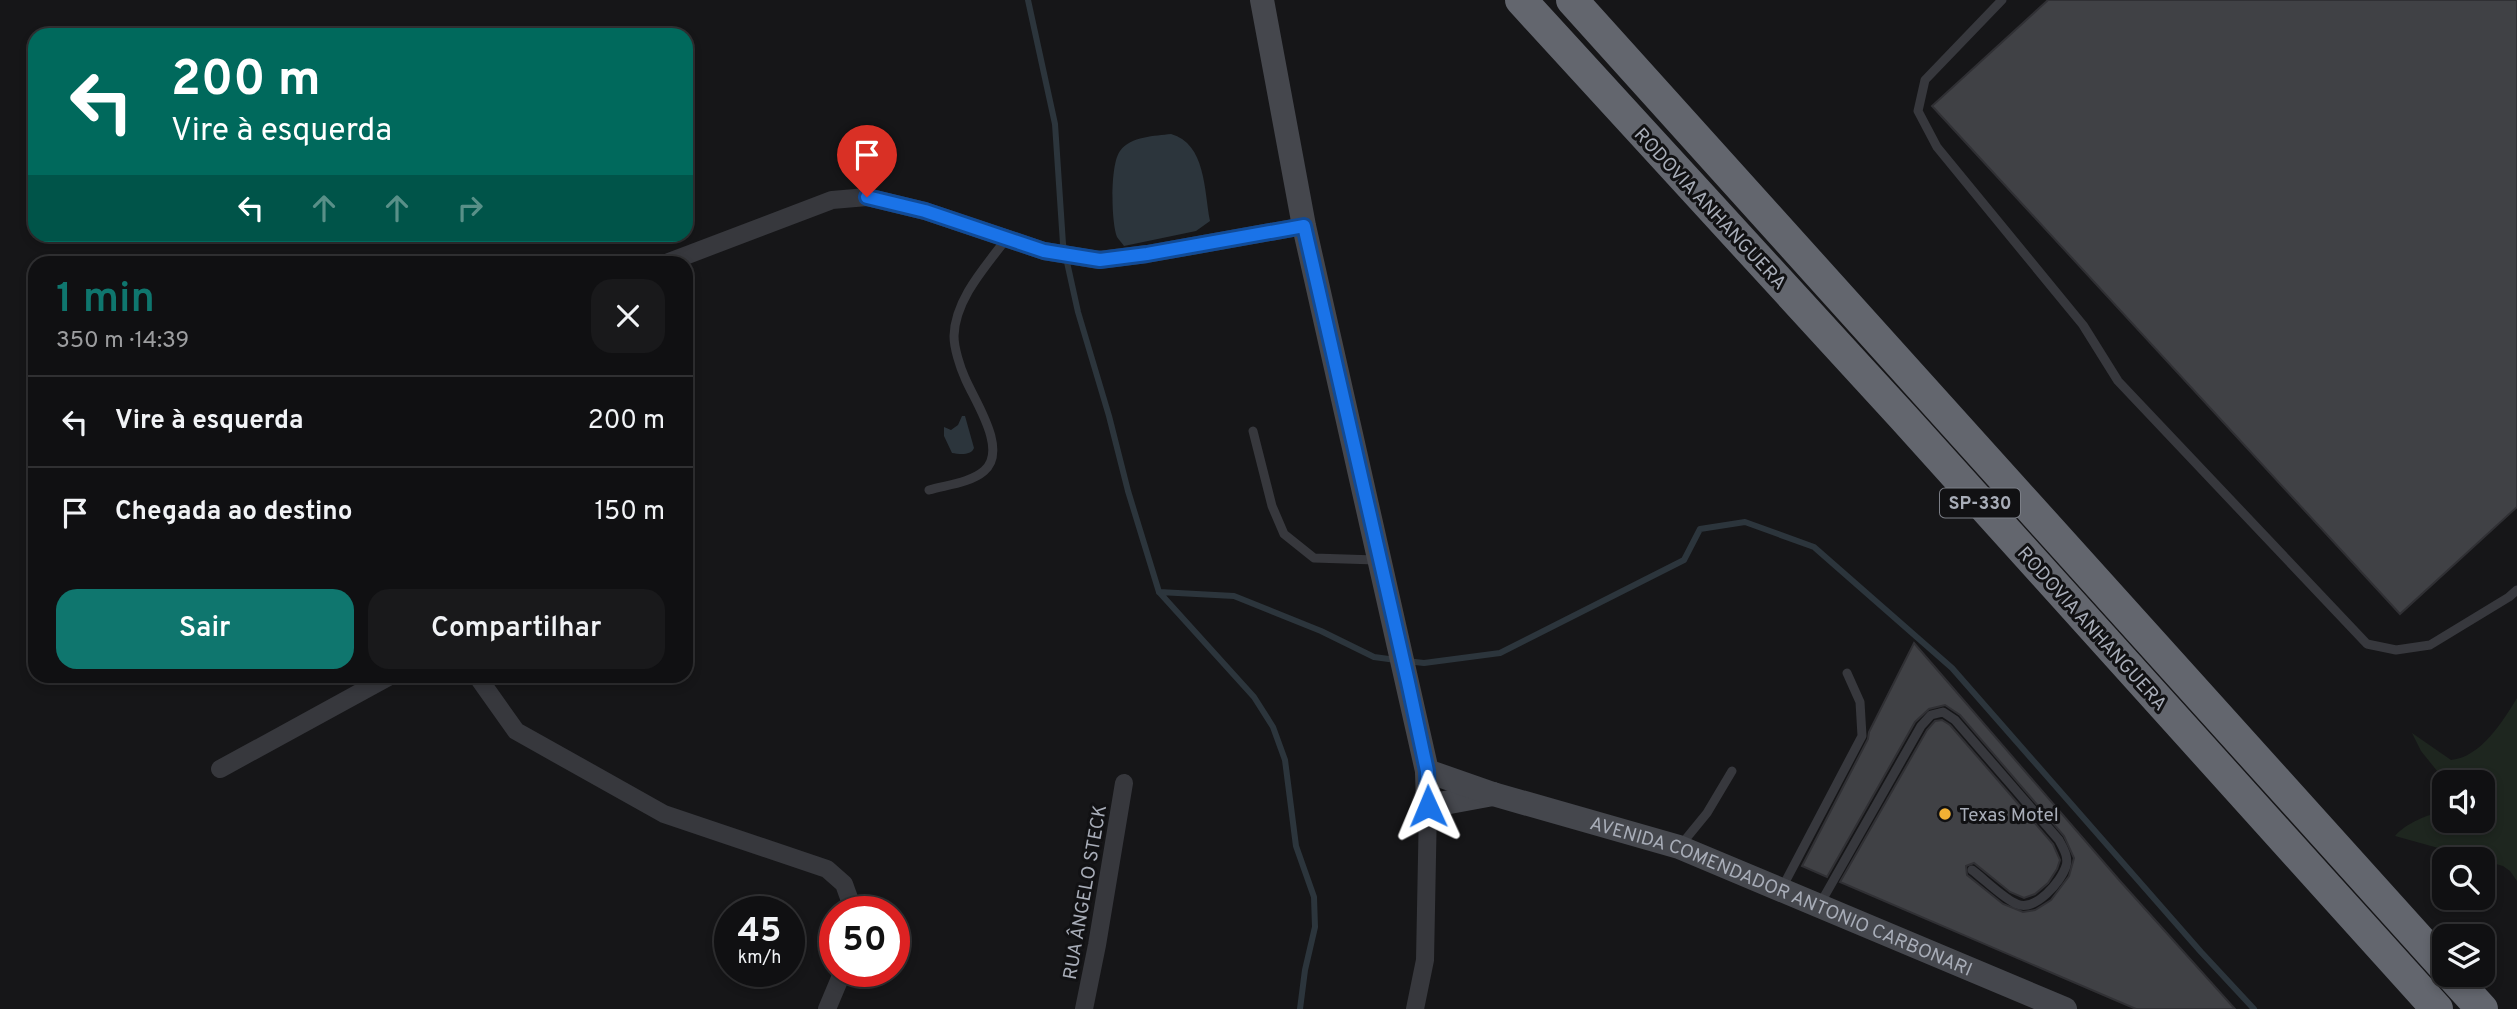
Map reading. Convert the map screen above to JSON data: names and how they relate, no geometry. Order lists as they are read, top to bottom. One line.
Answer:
{"streets":{"highway":["RODOVIA ANHANGUERA","SP-330"],"main road":["AVENIDA COMENDADOR ANTONIO CARBONARI"],"street":["RUA ÂNGELO STECK"]},"places":["Texas Motel"],"page":{"turn":["200 m","Vire à esquerda"],"heading":["1 min","350 m · 14:39"],"list":[{"name":"Vire à esquerda","value":"200 m"},{"name":"Chegada ao destino","value":"150 m"}],"buttons":["Sair","Compartilhar"],"speed":"45 km/h","limit":"50"}}
